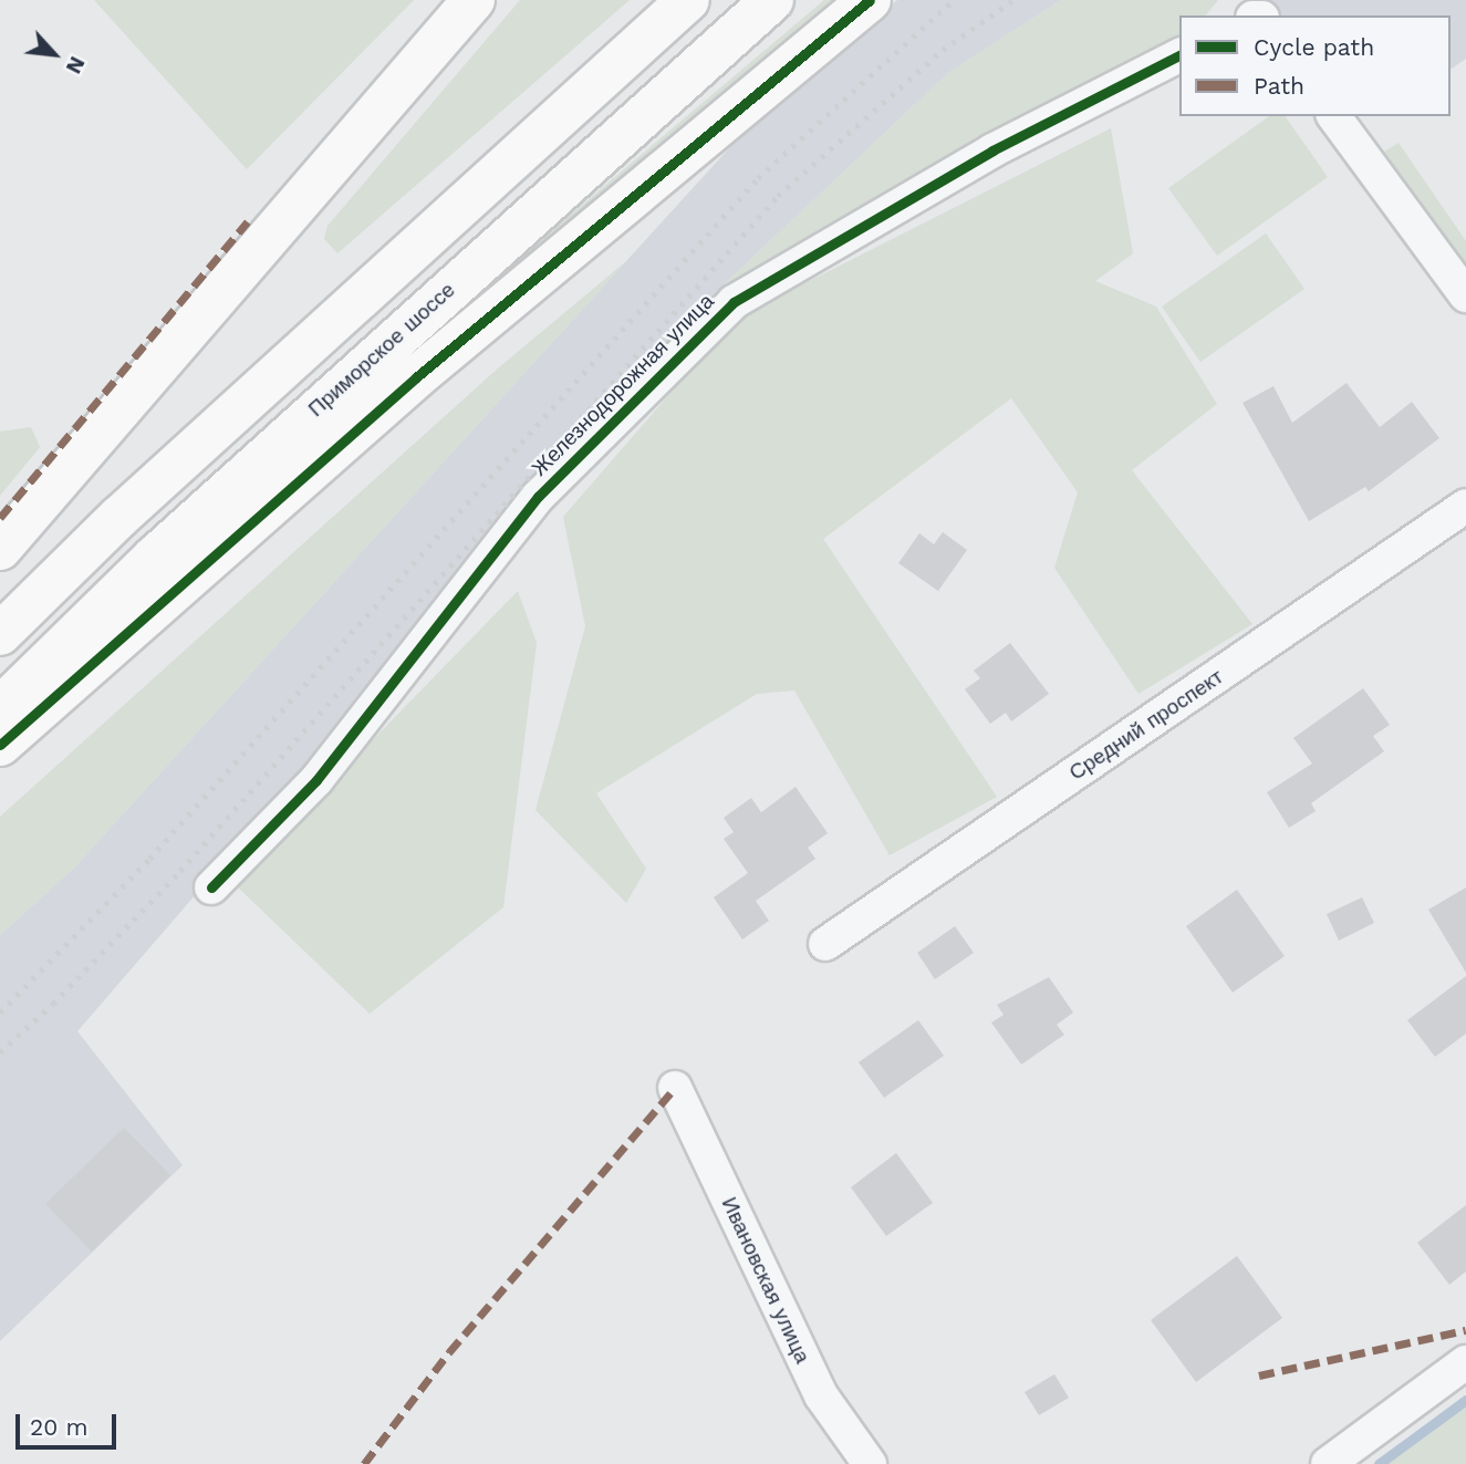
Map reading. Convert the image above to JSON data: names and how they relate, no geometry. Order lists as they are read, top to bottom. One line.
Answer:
{"streets":{"main road":["Приморское шоссе"],"street":["Железнодорожная улица","Средний проспект","Ивановская улица"]},"legend":["Cycle path","Path"],"scale_bar":"20 m","north":"bottom right"}
